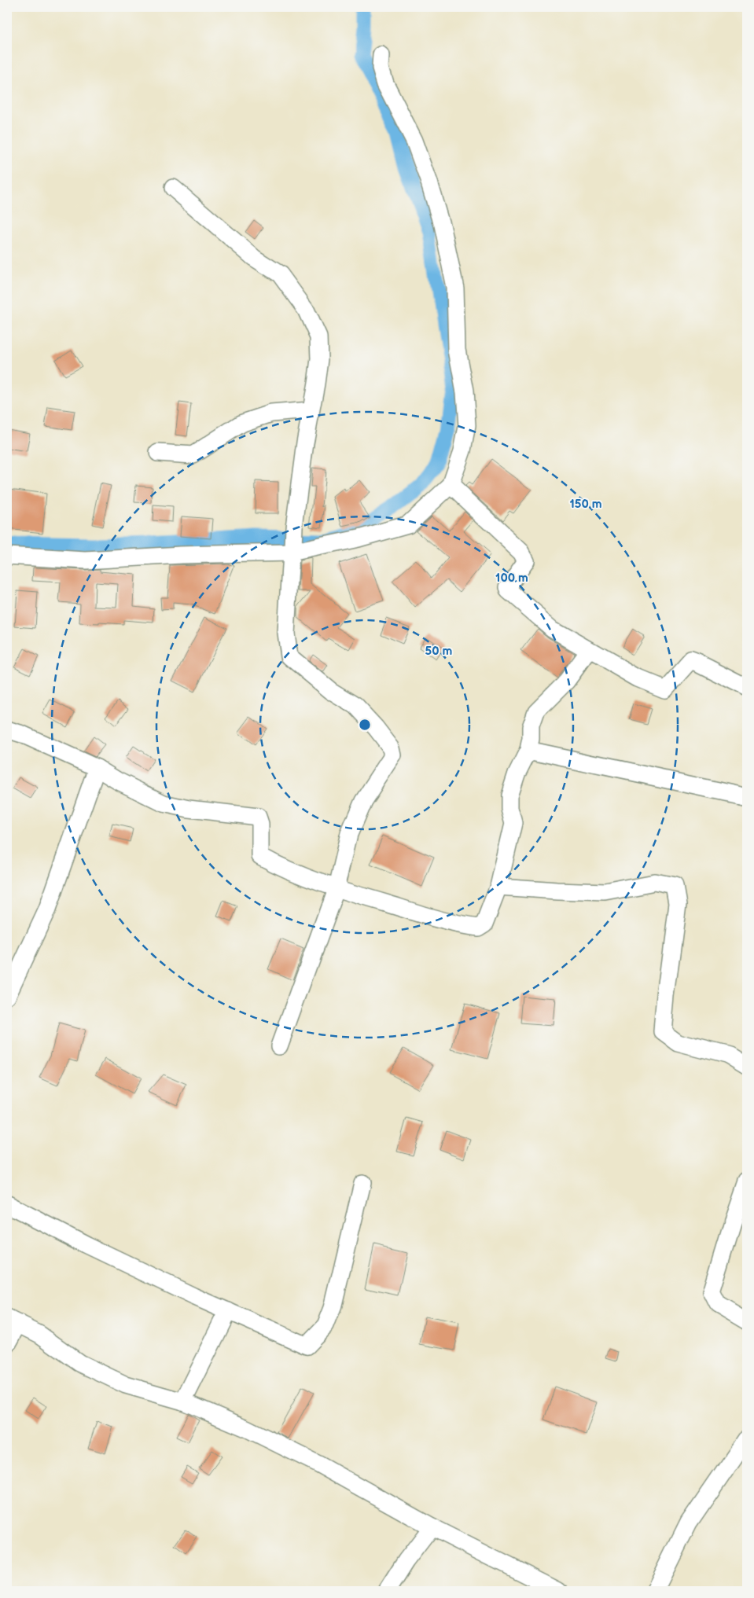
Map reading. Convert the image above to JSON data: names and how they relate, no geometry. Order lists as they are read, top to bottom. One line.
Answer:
{"rings":["150 m","100 m","50 m"]}
